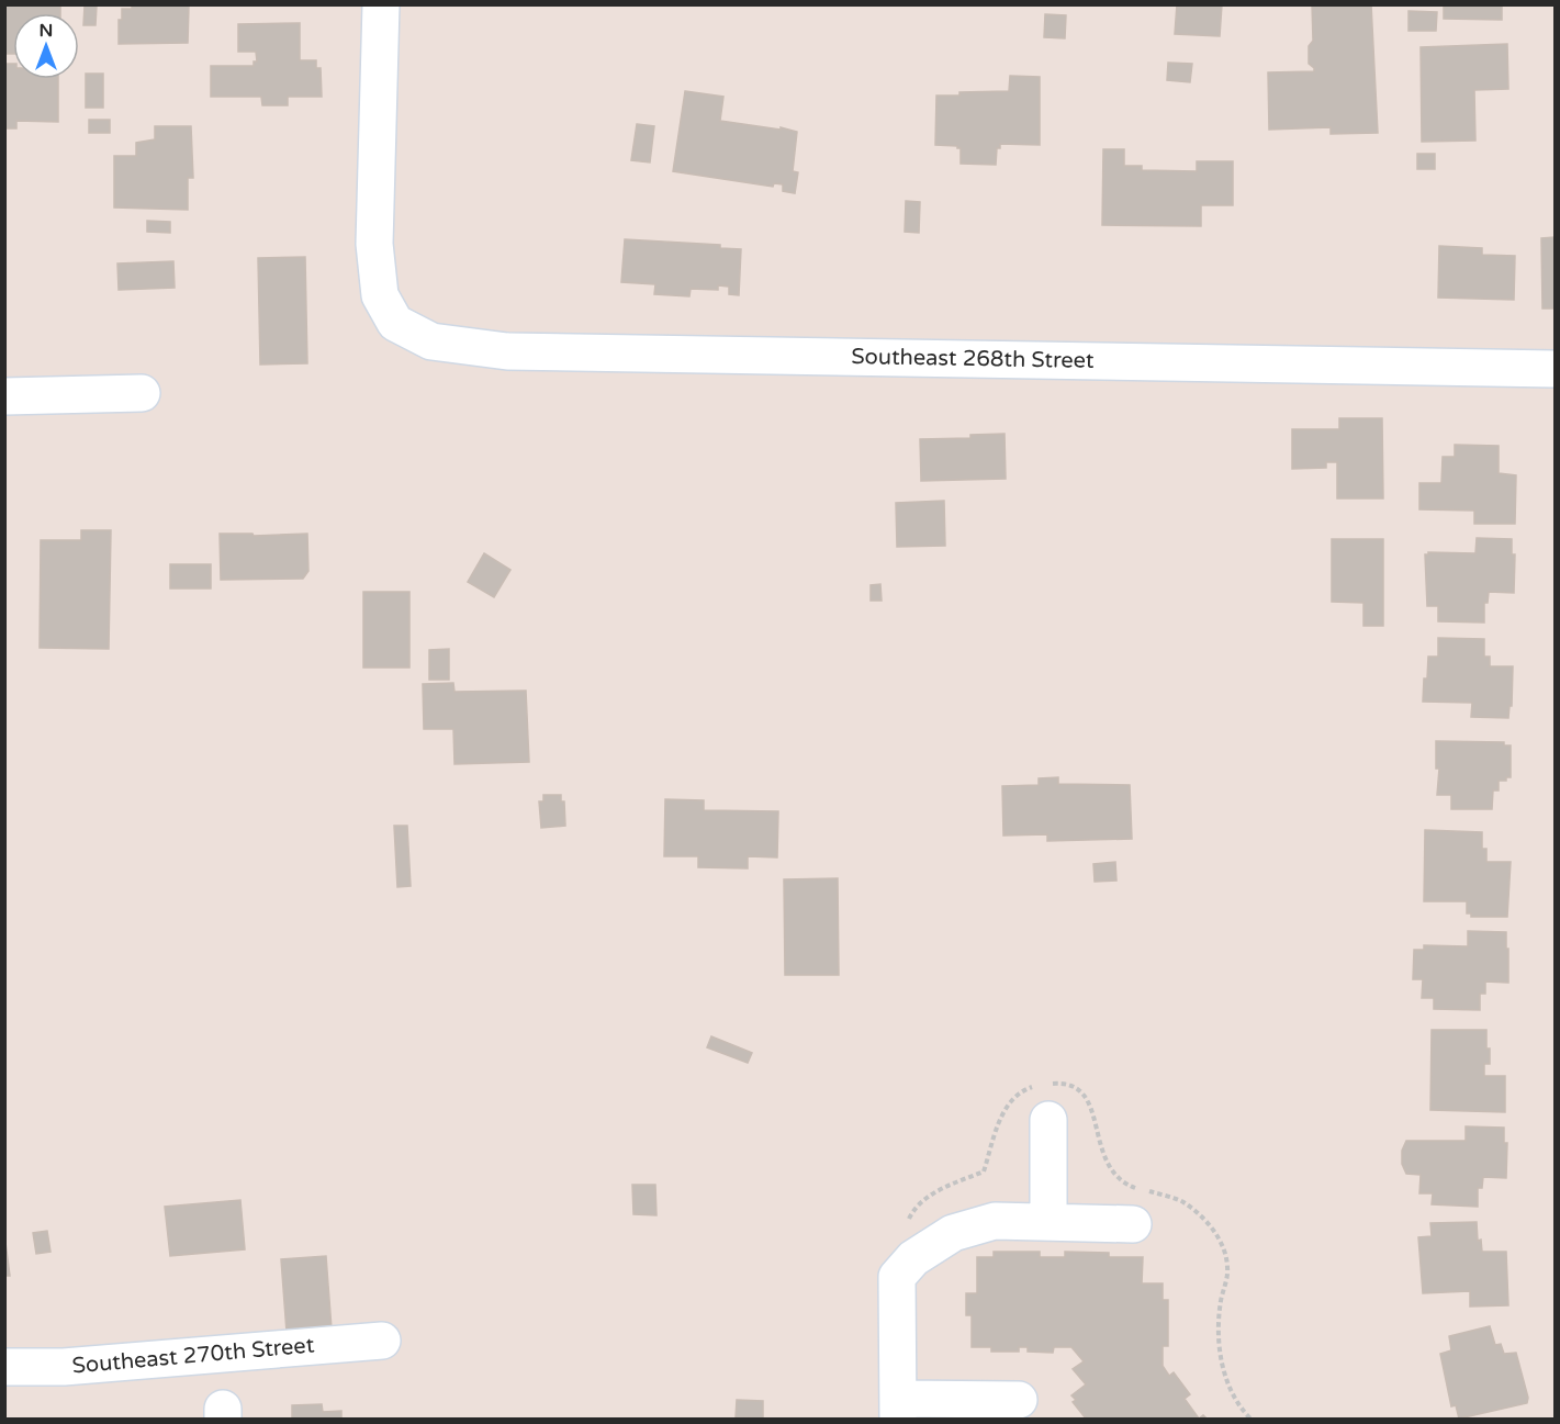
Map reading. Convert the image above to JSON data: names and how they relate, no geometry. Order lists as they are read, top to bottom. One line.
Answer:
{"streets":{"street":["Southeast 268th Street","Southeast 270th Street"]},"north":"top"}
